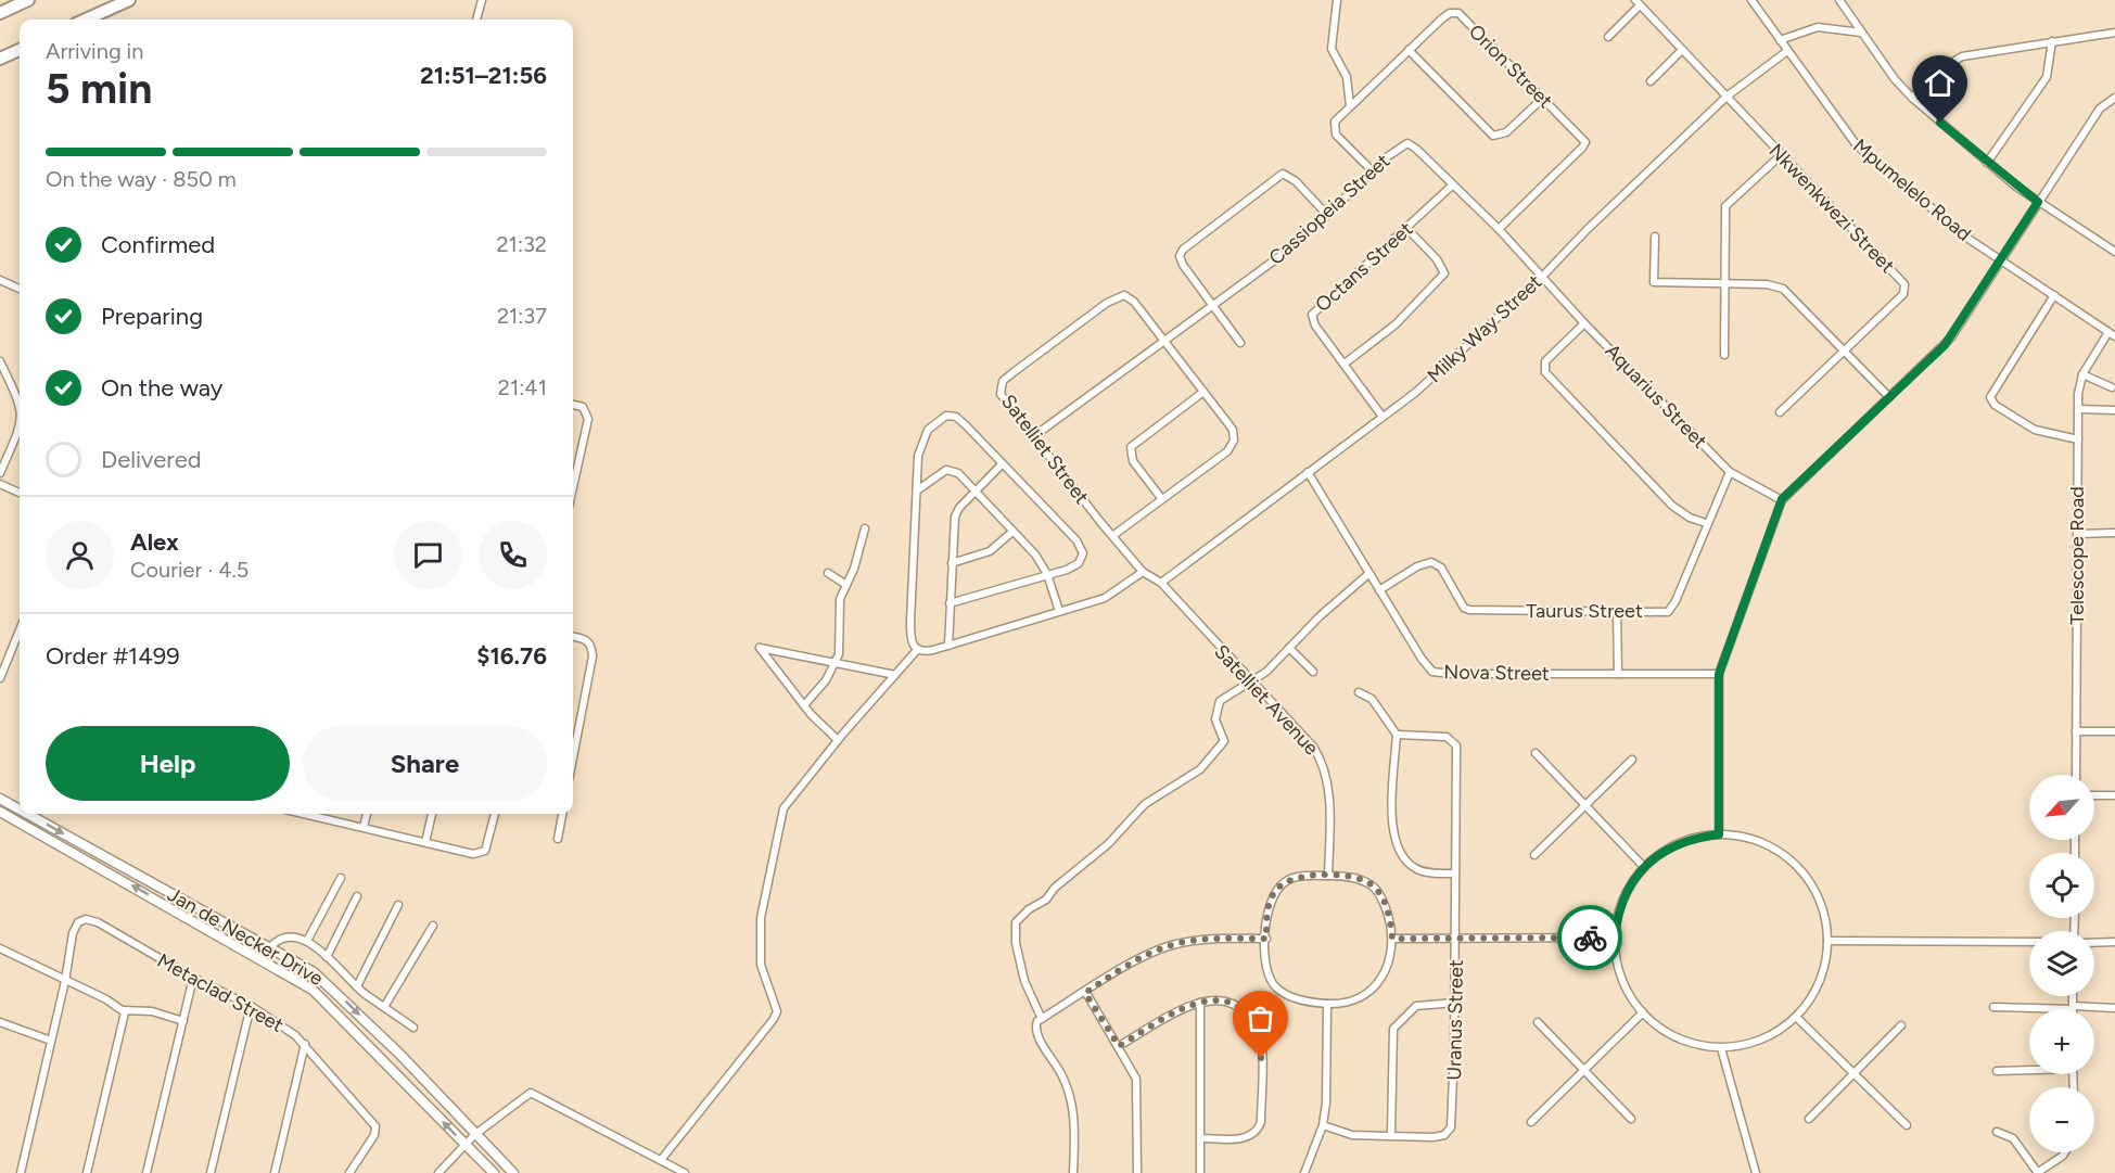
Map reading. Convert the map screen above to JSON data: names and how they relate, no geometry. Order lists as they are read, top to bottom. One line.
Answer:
{"streets":{"main road":["Jan de Necker Drive"],"street":["Orion Street","Mpumelelo Road","Nkwenkwezi Street","Cassiopeia Street","Octans Street","Milky Way Street","Aquarius Street","Satelliet Street","Telescope Road","Taurus Street","Nova Street","Satelliet Avenue","Metaclad Street","Uranus Street"]},"crossings":[["Orion Street","Cassiopeia Street"],["Mpumelelo Road","Milky Way Street"],["Mpumelelo Road","Telescope Road"],["Nkwenkwezi Street","Milky Way Street"],["Cassiopeia Street","Octans Street"],["Cassiopeia Street","Milky Way Street"],["Cassiopeia Street","Aquarius Street"],["Cassiopeia Street","Satelliet Street"],["Octans Street","Milky Way Street"],["Milky Way Street","Aquarius Street"],["Milky Way Street","Satelliet Street"],["Milky Way Street","Nova Street"],["Milky Way Street","Satelliet Avenue"],["Aquarius Street","Taurus Street"],["Satelliet Street","Satelliet Avenue"],["Taurus Street","Nova Street"]],"north":"bottom left","page":{"heading":["5 min","Arriving in","21:51–21:56"],"panel":["Alex","Courier · 4.5","Order #1499","$16.76"],"bar":"On the way · 850 m","list":[["Confirmed","21:32"],["Preparing","21:37"],["On the way","21:41"],"Delivered"],"buttons":["Help","Share"],"map_buttons":["+","−"]}}
